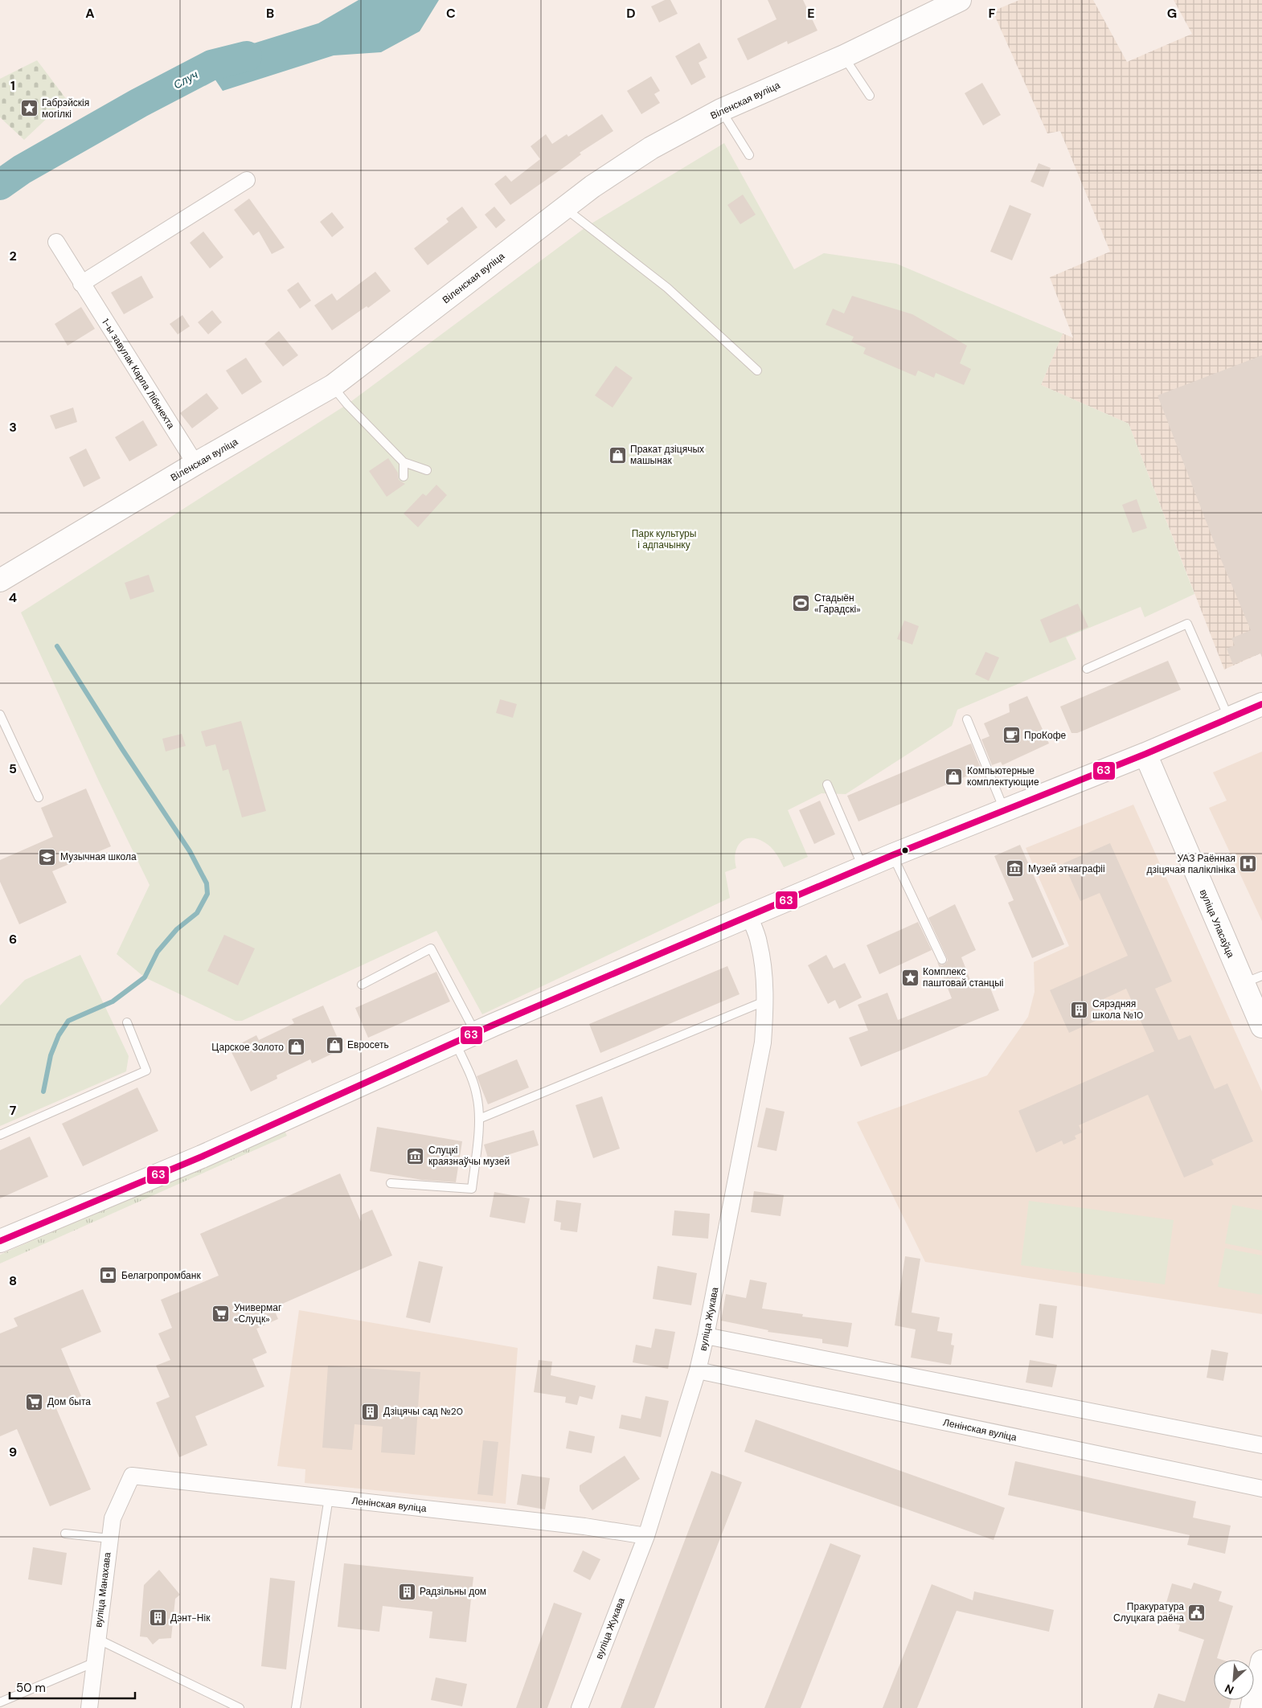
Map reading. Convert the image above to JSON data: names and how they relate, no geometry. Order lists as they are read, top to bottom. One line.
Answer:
{"streets":{"main road":["Віленская вуліца","вуліца Уласаўца"],"street":["1-ы завулак Карла Лібкнехта","вуліца Жукава","Ленінская вуліца","вуліца Манахава"]},"crossings":[["Віленская вуліца","1-ы завулак Карла Лібкнехта"],["вуліца Жукава","Ленінская вуліца"],["Ленінская вуліца","вуліца Манахава"]],"water":["Случ"],"parks":["Парк культуры і адпачынку"],"places":{"place":["Габрэйскія могілкі","Комплекс паштовай станцыі"],"shop":["Пракат дзіцячых машынак","Компьютерные комплектующие","Евросеть","Царское Золото"],"sports":["Стадыён «Гарадскі»"],"cafe":["ПроКофе"],"school or university":["Музычная школа"],"hospital":["УАЗ Раённая дзіцячая паліклініка"],"museum":["Музей этнаграфіі","Слуцкі краязнаўчы музей"],"building":["Сярэдняя школа №10","Дзіцячы сад №20","Радзільны дом","Дэнт-Нік"],"bank":["Белагропромбанк"],"supermarket":["Универмаг «Слуцк»","Дом быта"],"public building":["Пракуратура Слуцкага раёна"]},"lines":["transit line 63"],"scale_bar":"50 m","north":"bottom left","grid":{"columns":["A","B","C","D","E","F","G"],"rows":["1","2","3","4","5","6","7","8","9"]}}
